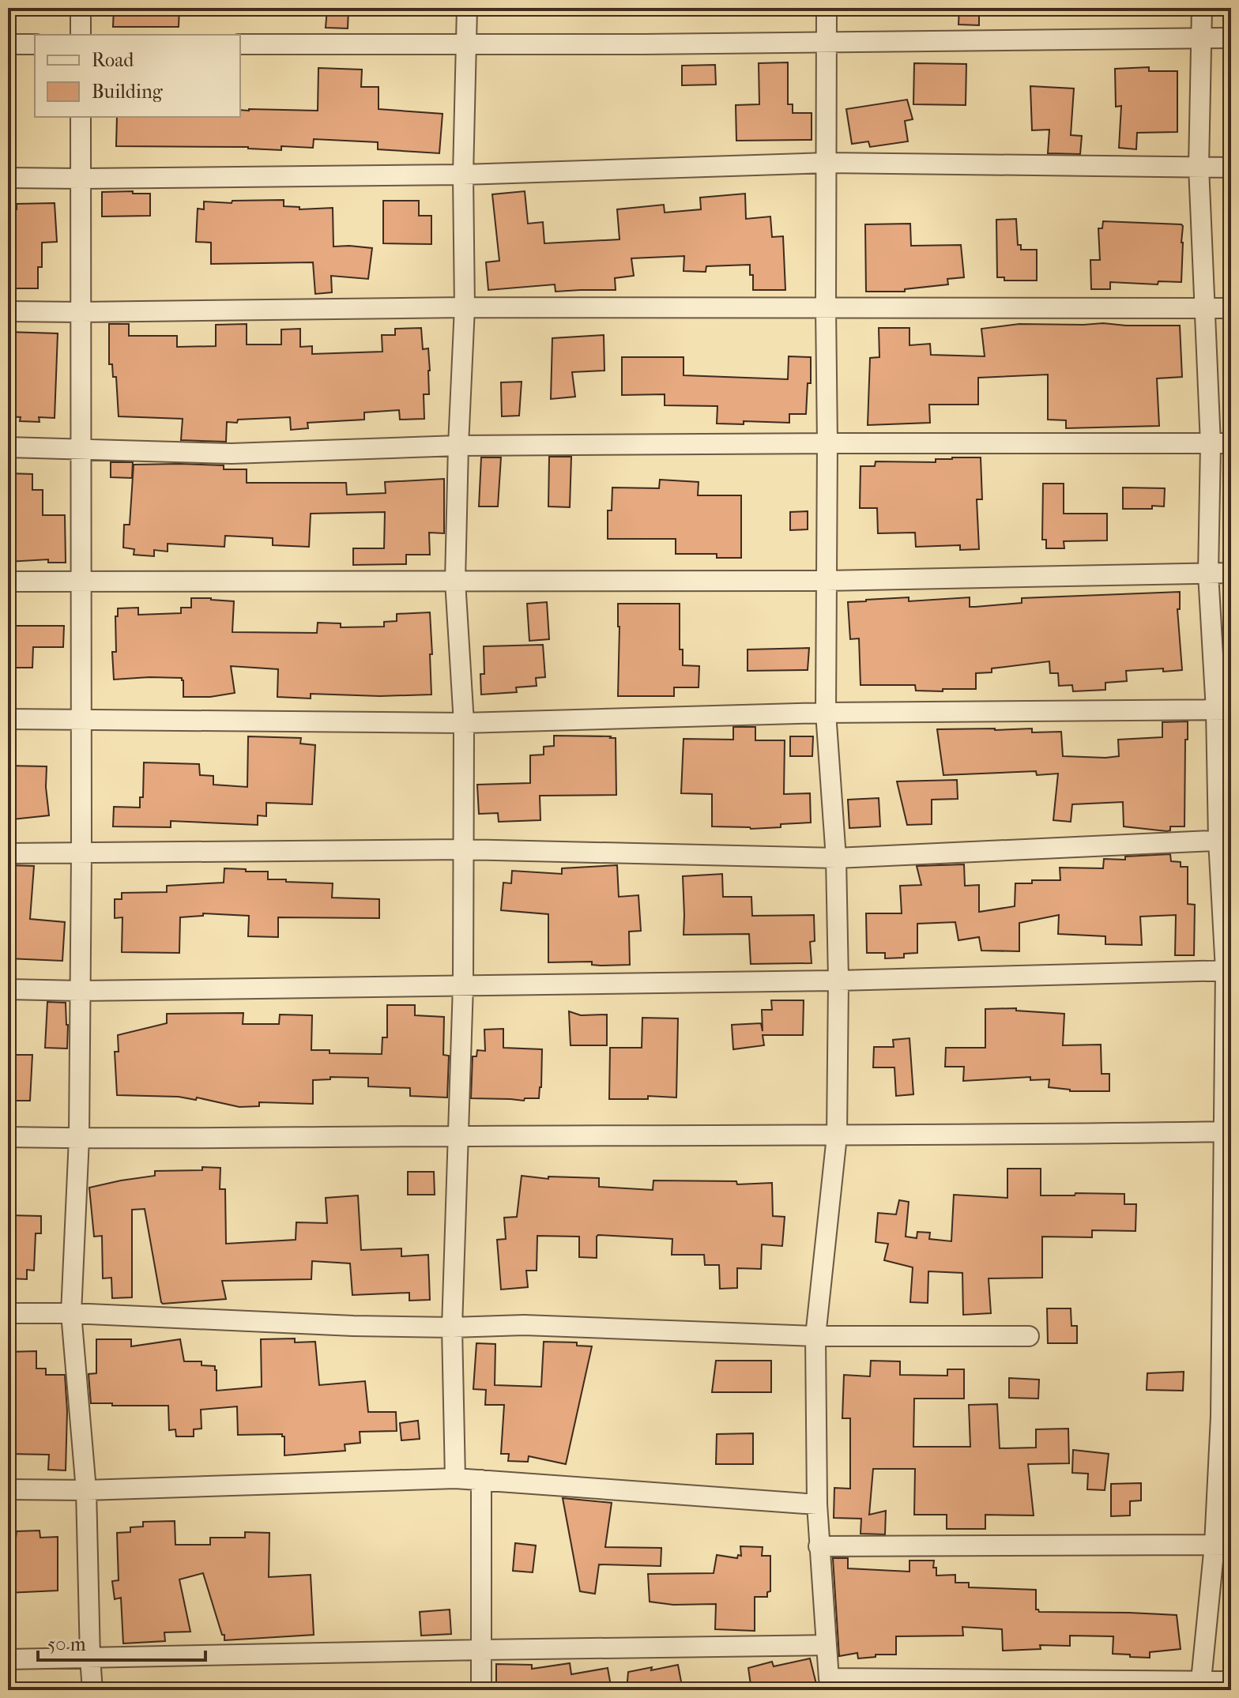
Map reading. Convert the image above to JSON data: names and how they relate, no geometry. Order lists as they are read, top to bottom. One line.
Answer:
{"legend":["Road","Building"],"scale_bar":"50 m"}
